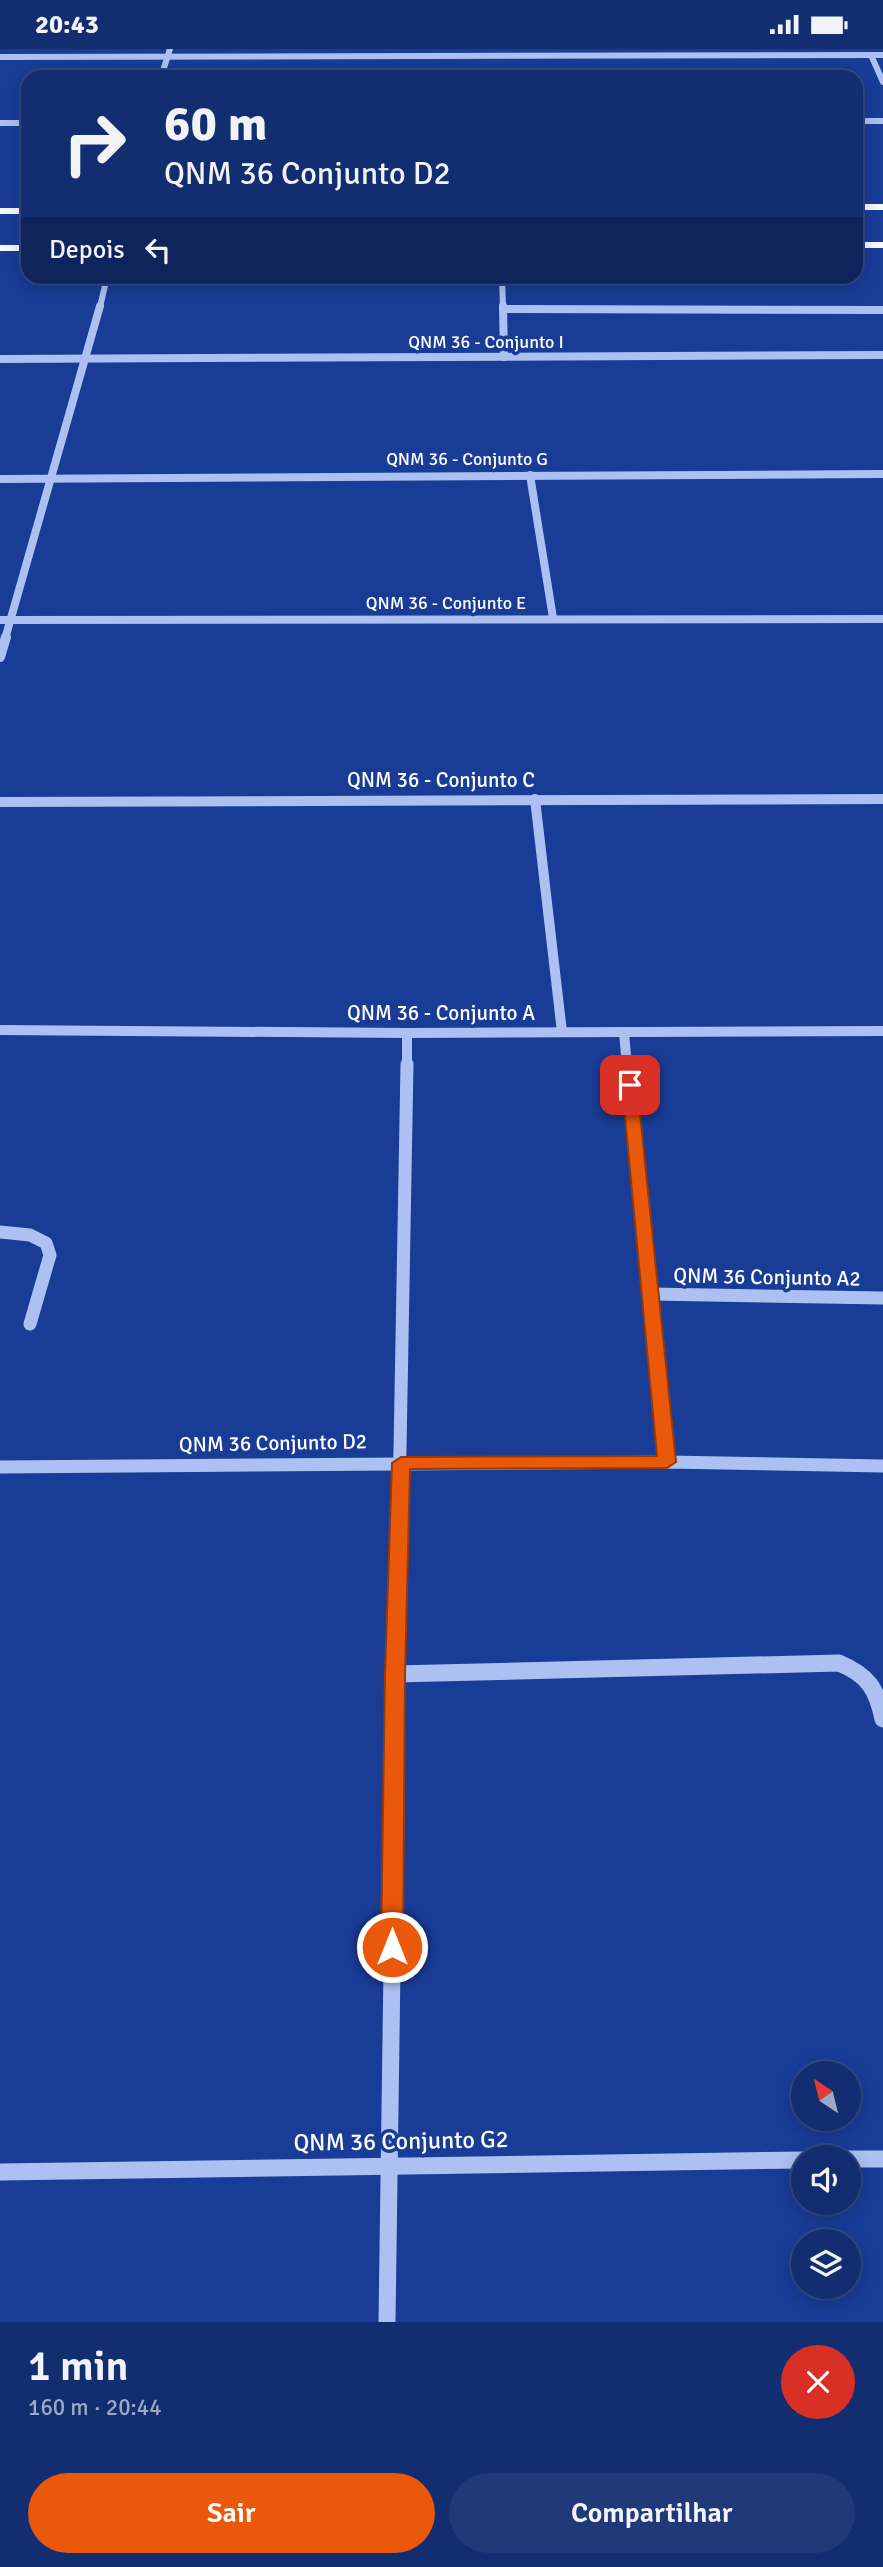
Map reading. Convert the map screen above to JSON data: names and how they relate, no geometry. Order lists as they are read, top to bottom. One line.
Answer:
{"streets":{"street":["QNM 36 - Conjunto I","QNM 36 - Conjunto G","QNM 36 - Conjunto E","QNM 36 - Conjunto C","QNM 36 - Conjunto A","QNM 36 Conjunto A2","QNM 36 Conjunto D2","QNM 36 Conjunto G2"]},"crossings":[["QNM 36 - Conjunto A","QNM 36 Conjunto A2"],["QNM 36 Conjunto A2","QNM 36 Conjunto D2"]],"north":"top left","page":{"status":"20:43","turn":["60 m","QNM 36 Conjunto D2"],"then":"Depois","heading":["1 min","160 m · 20:44"],"buttons":["Sair","Compartilhar"]}}
